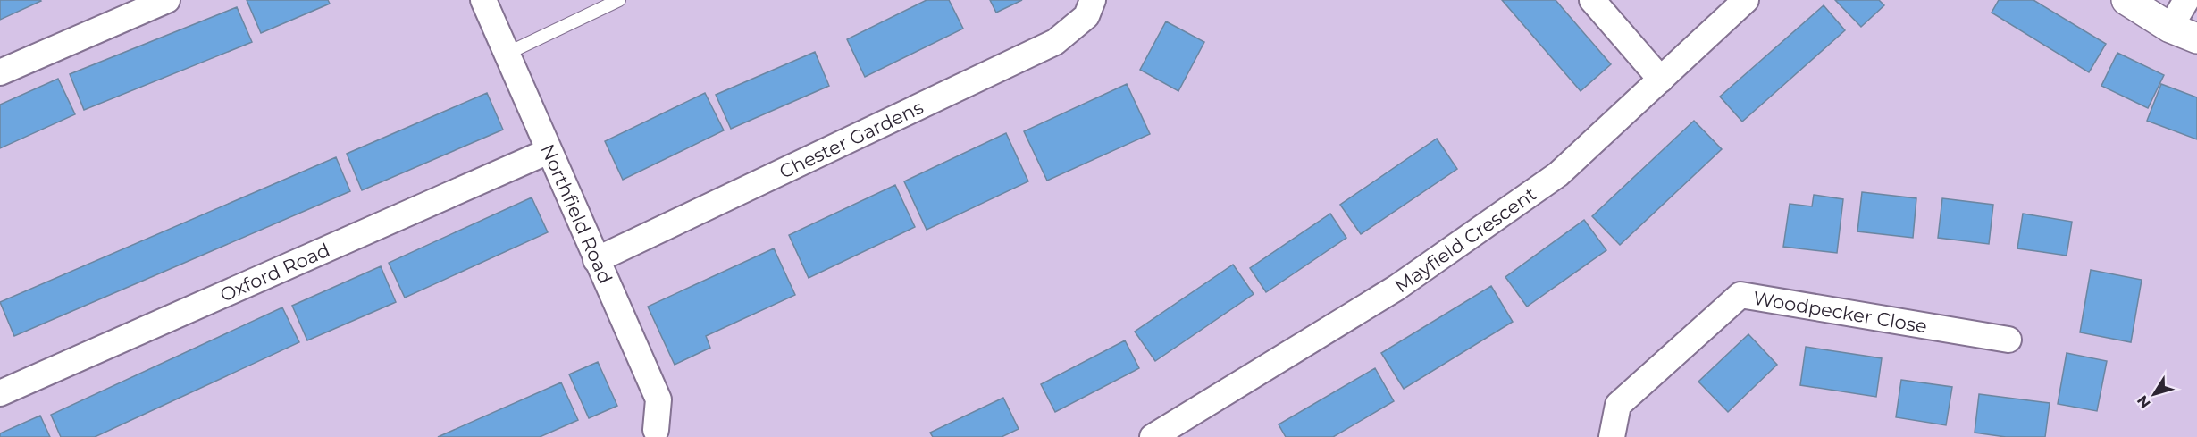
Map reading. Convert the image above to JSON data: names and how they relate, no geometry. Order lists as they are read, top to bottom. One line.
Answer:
{"streets":{"street":["Chester Gardens","Northfield Road","Mayfield Crescent","Oxford Road","Woodpecker Close"]},"crossings":[["Chester Gardens","Northfield Road"],["Northfield Road","Oxford Road"]],"north":"bottom left"}
